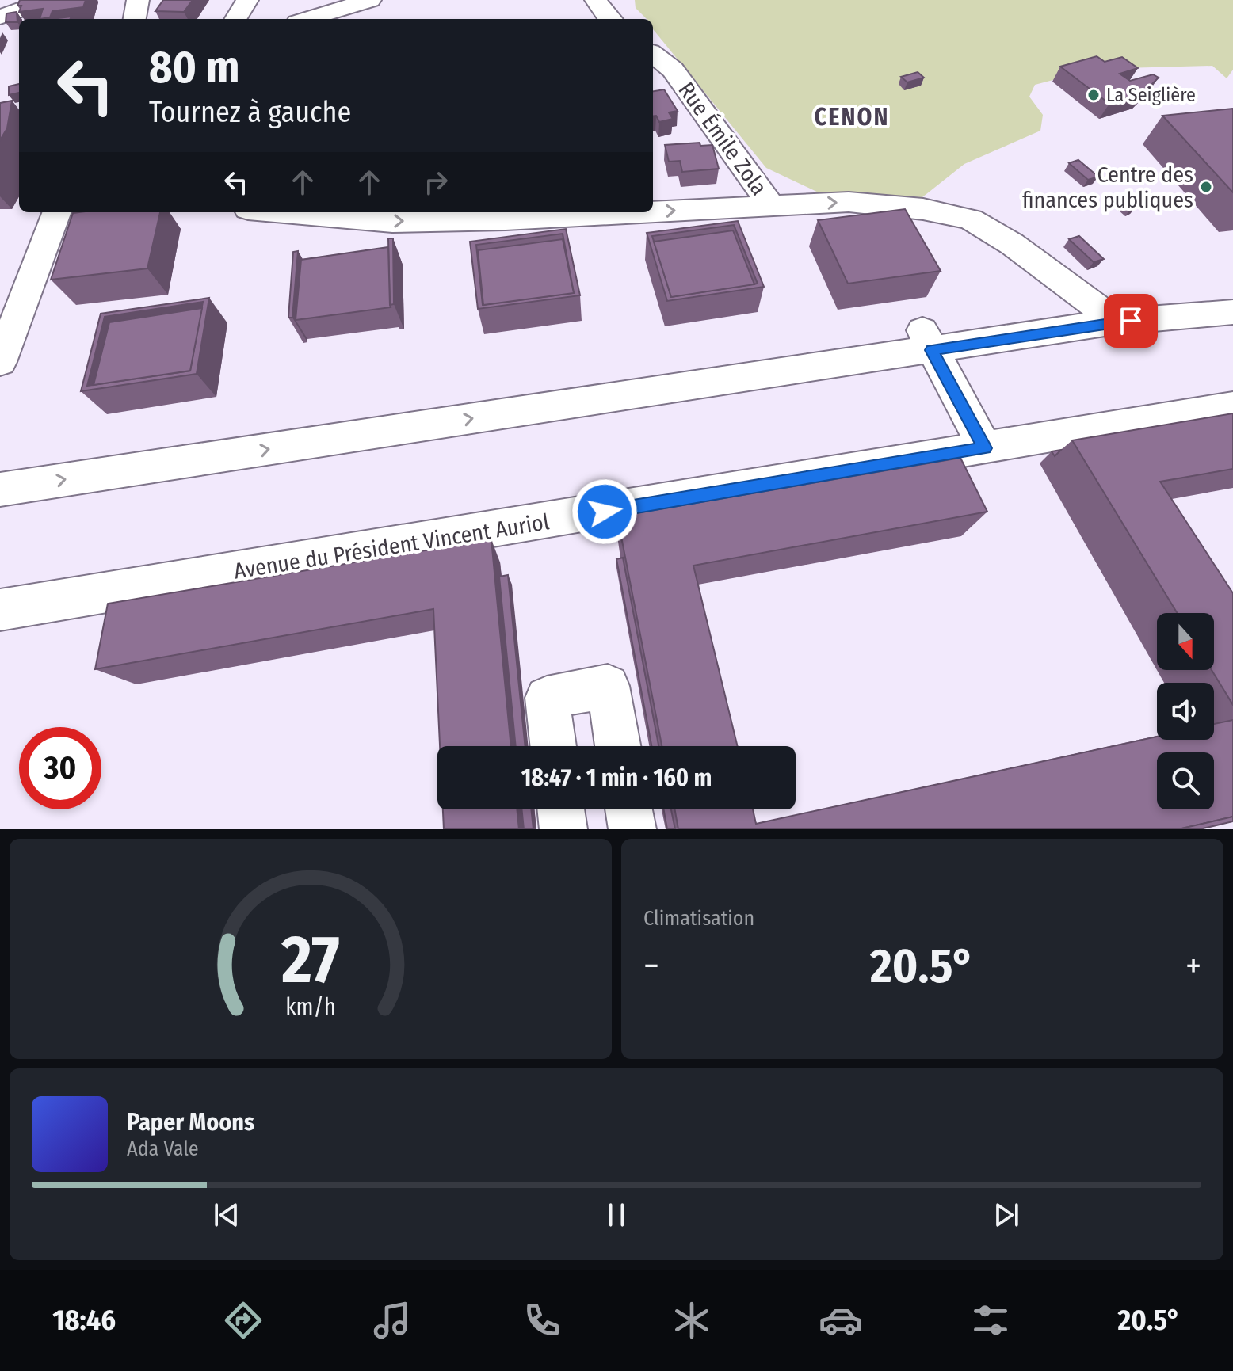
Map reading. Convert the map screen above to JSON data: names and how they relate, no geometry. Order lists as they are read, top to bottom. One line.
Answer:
{"streets":{"street":["Rue Émile Zola","Avenue du Président Vincent Auriol"]},"districts":["CENON"],"places":["La Seiglière","Centre des finances publiques"],"north":"bottom","page":{"turn":["80 m","Tournez à gauche"],"limit":"30","trip":"18:47 · 1 min · 160 m","tile":"Climatisation","heat":["−","20.5°","+"],"song":["Paper Moons","Ada Vale"],"tabs":["18:46","20.5°"],"gauge":["27","km/h"]}}
